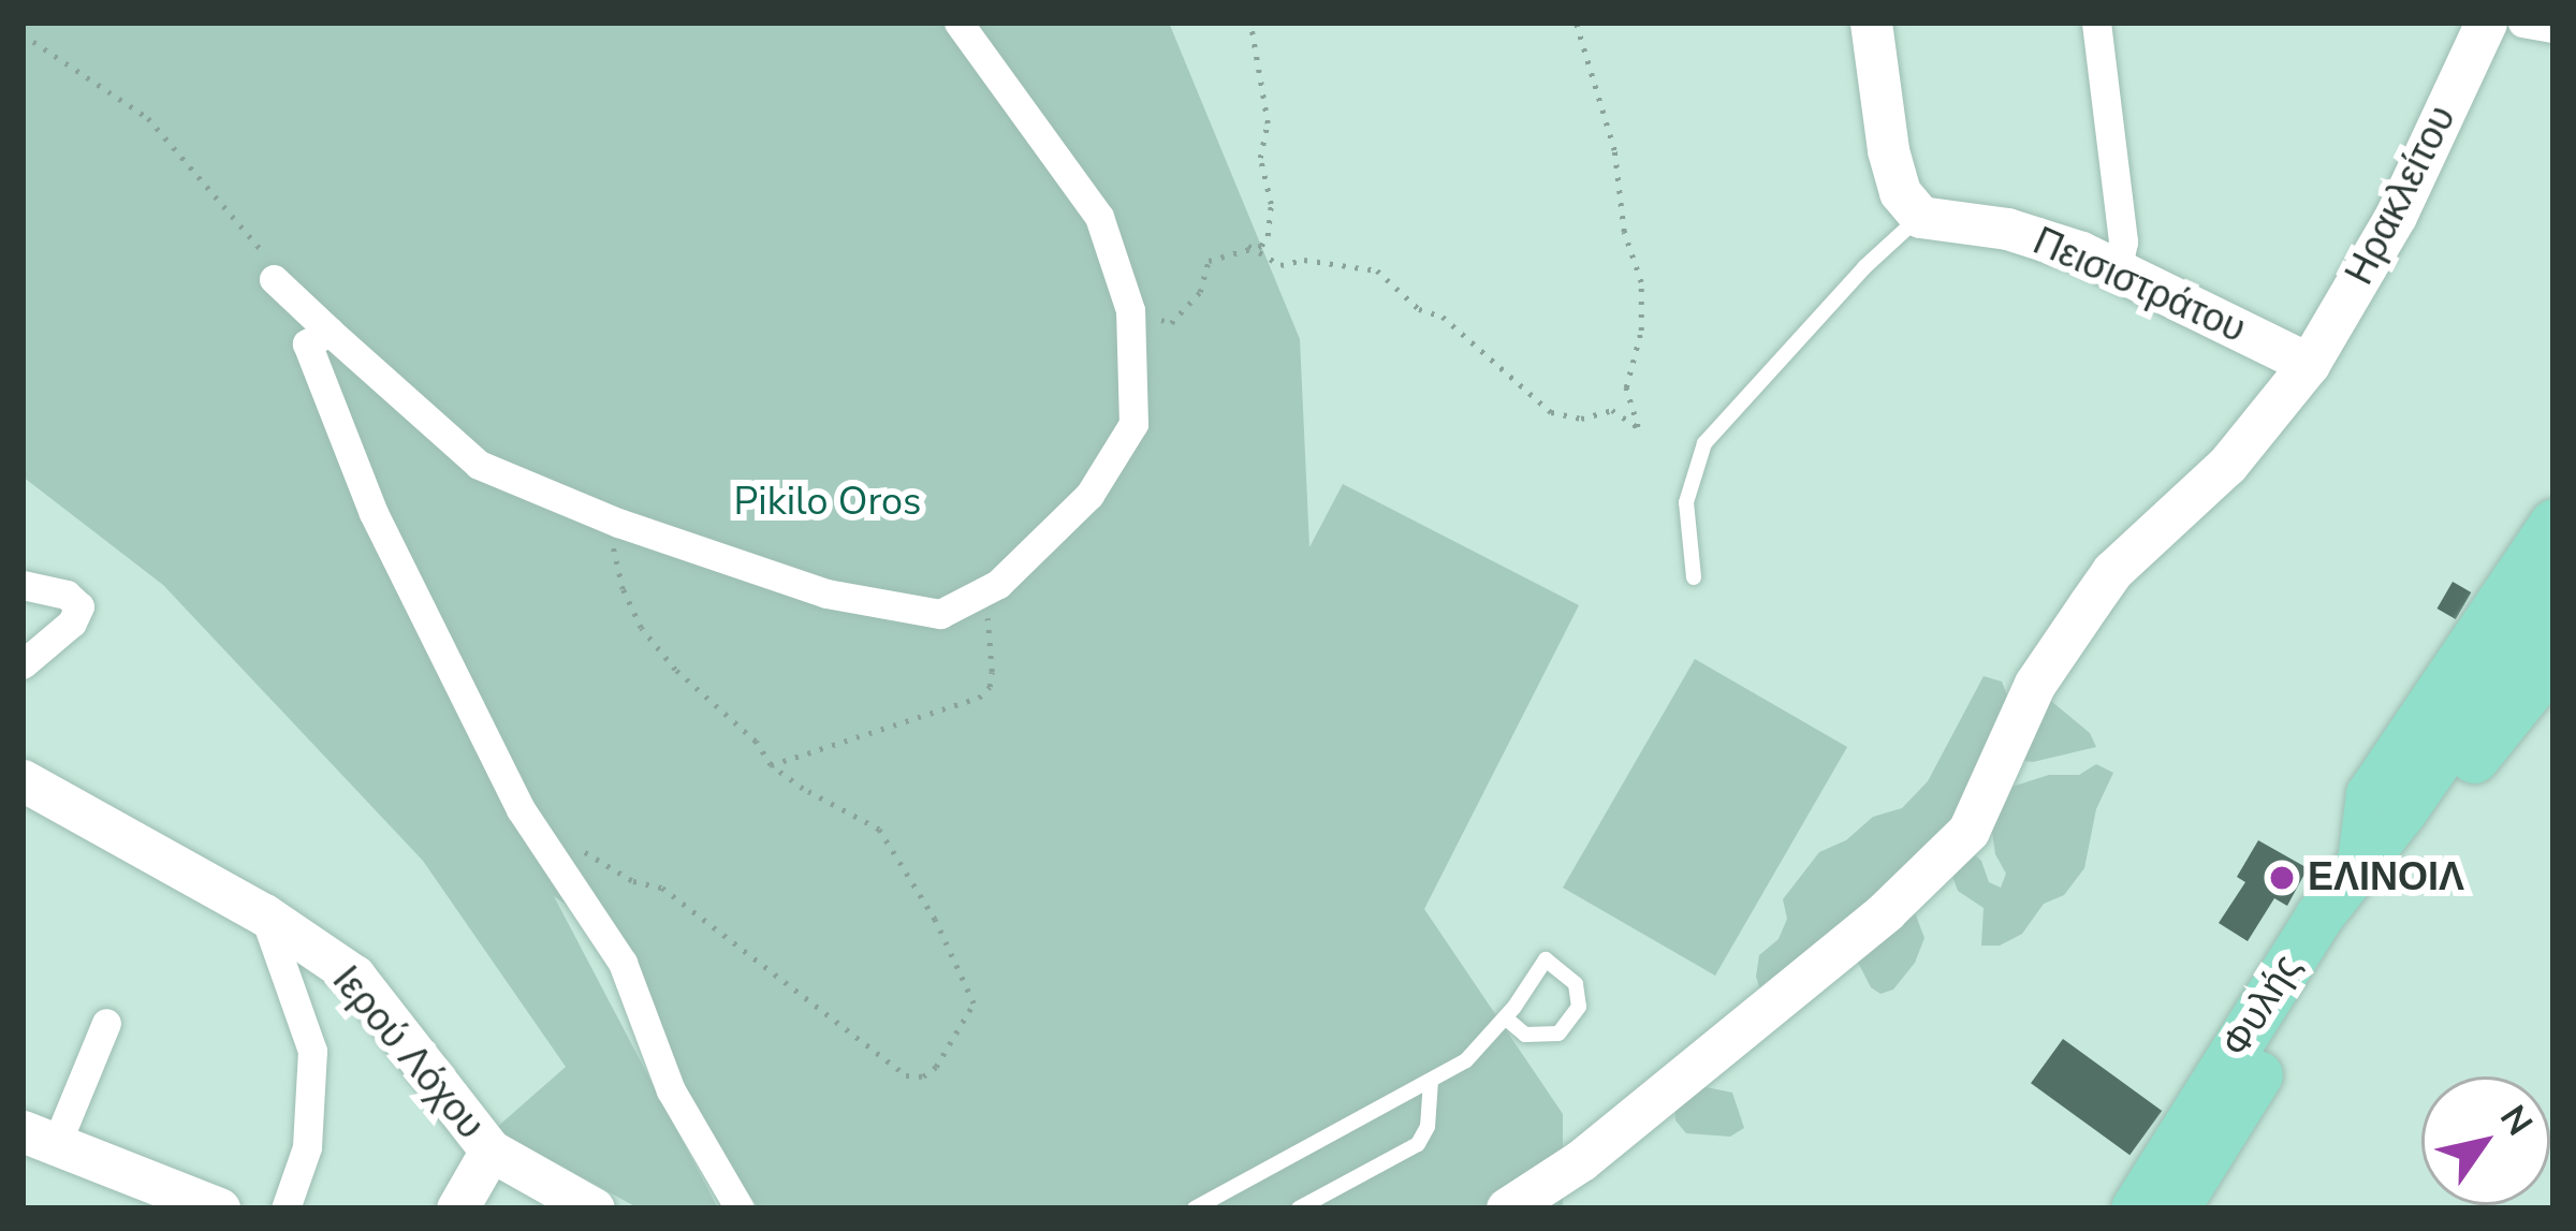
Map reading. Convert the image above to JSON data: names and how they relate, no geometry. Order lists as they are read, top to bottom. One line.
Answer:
{"streets":{"main road":["Φυλής"],"street":["Ηρακλείτου","Πεισιστράτου","Ιερού Λόχου"]},"crossings":[["Ηρακλείτου","Πεισιστράτου"]],"parks":["Pikilo Oros"],"places":["ΕΛΙΝΟΙΛ"],"north":"top right"}
